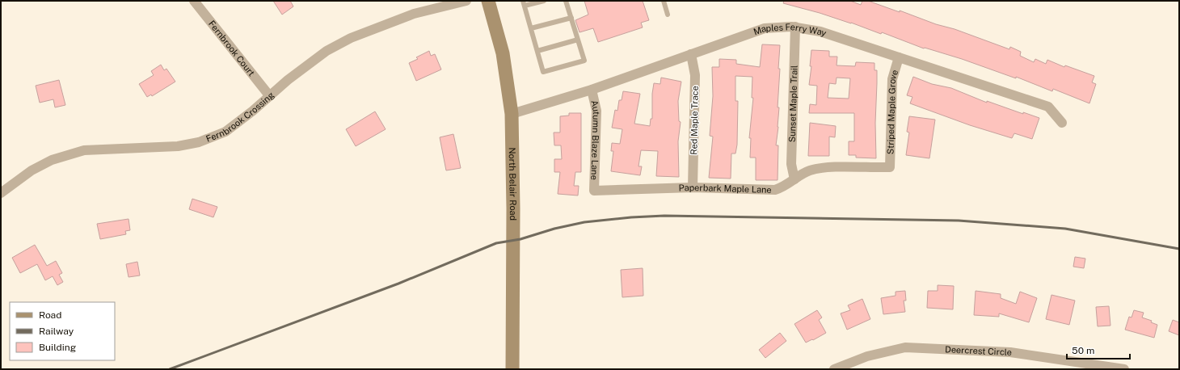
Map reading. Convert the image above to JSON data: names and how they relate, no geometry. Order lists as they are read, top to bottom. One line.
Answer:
{"streets":{"street":["Maples Ferry Way","Fernbrook Court","Sunset Maple Trail","Striped Maple Grove","Fernbrook Crossing","Red Maple Trace","Autumn Blaze Lane","North Belair Road","Paperbark Maple Lane","Deercrest Circle"]},"crossings":[["Maples Ferry Way","Sunset Maple Trail"],["Maples Ferry Way","Striped Maple Grove"],["Maples Ferry Way","Red Maple Trace"],["Maples Ferry Way","Autumn Blaze Lane"],["Maples Ferry Way","North Belair Road"],["Fernbrook Court","Fernbrook Crossing"],["Sunset Maple Trail","Paperbark Maple Lane"],["Striped Maple Grove","Paperbark Maple Lane"],["Red Maple Trace","Paperbark Maple Lane"],["Autumn Blaze Lane","Paperbark Maple Lane"]],"legend":["Road","Railway","Building"],"scale_bar":"50 m"}
